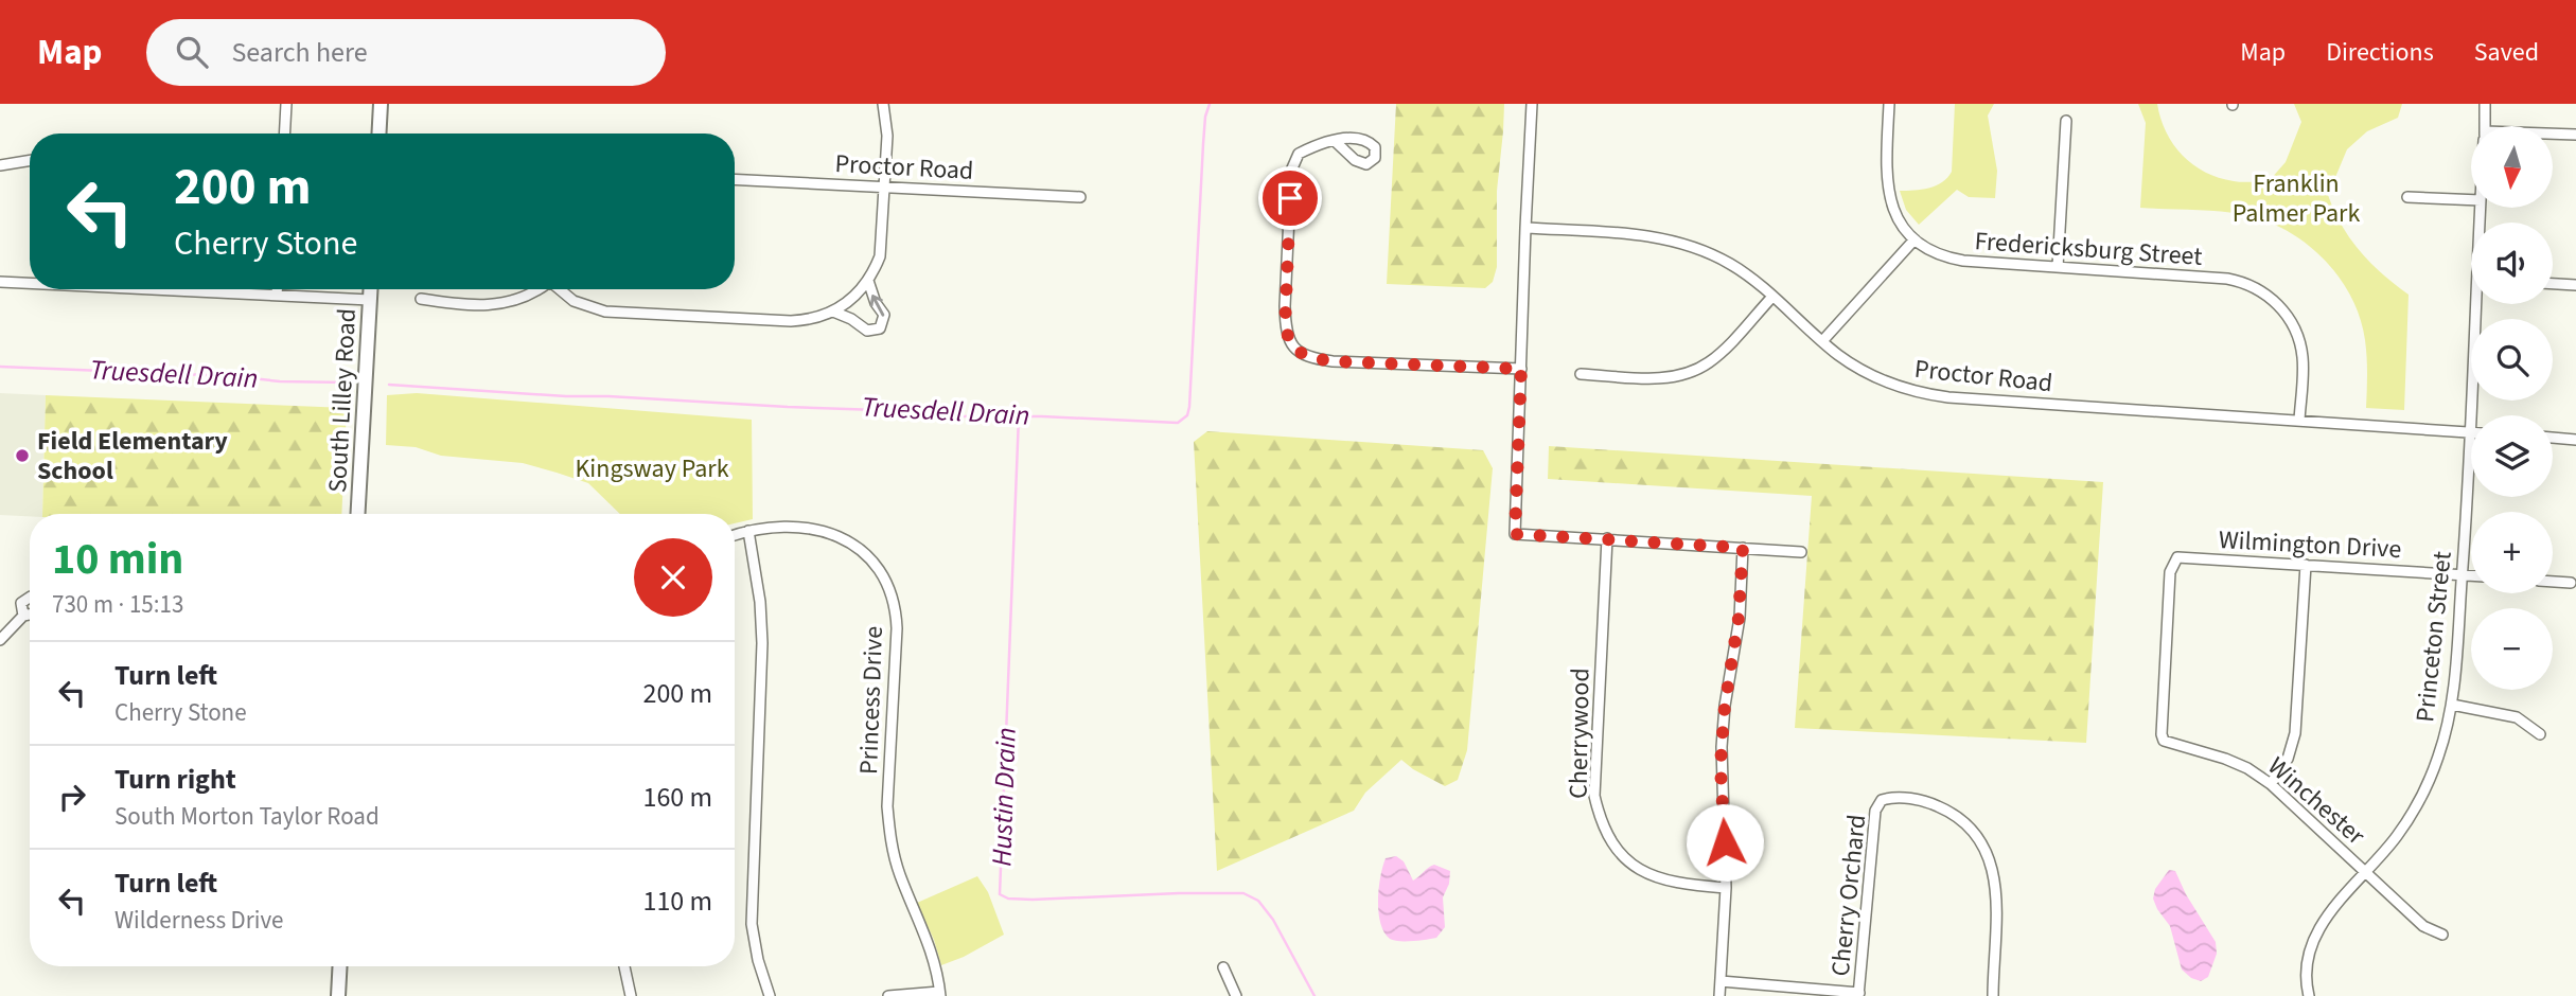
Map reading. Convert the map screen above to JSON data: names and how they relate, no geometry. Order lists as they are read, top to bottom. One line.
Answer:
{"streets":{"street":["Proctor Road","Fredericksburg Street","South Lilley Road","Wilmington Drive","Princeton Street","Princess Drive","Cherrywood","Winchester","Cherry Orchard"]},"crossings":[["Proctor Road","Fredericksburg Street"],["Proctor Road","Princeton Street"],["Wilmington Drive","Princeton Street"],["Wilmington Drive","Winchester"],["Princeton Street","Winchester"]],"water":["Truesdell Drain","Hustin Drain"],"parks":["Franklin Palmer Park","Kingsway Park"],"places":["Field Elementary School"],"north":"bottom","page":{"header":"Map","search":"Search here","nav":["Map","Directions","Saved"],"map_buttons":["+","−"],"turn":["200 m","Cherry Stone"],"heading":["10 min","730 m · 15:13"],"list":[{"name":"Turn left","note":"Cherry Stone","value":"200 m"},{"name":"Turn right","note":"South Morton Taylor Road","value":"160 m"},{"name":"Turn left","note":"Wilderness Drive","value":"110 m"}]}}
